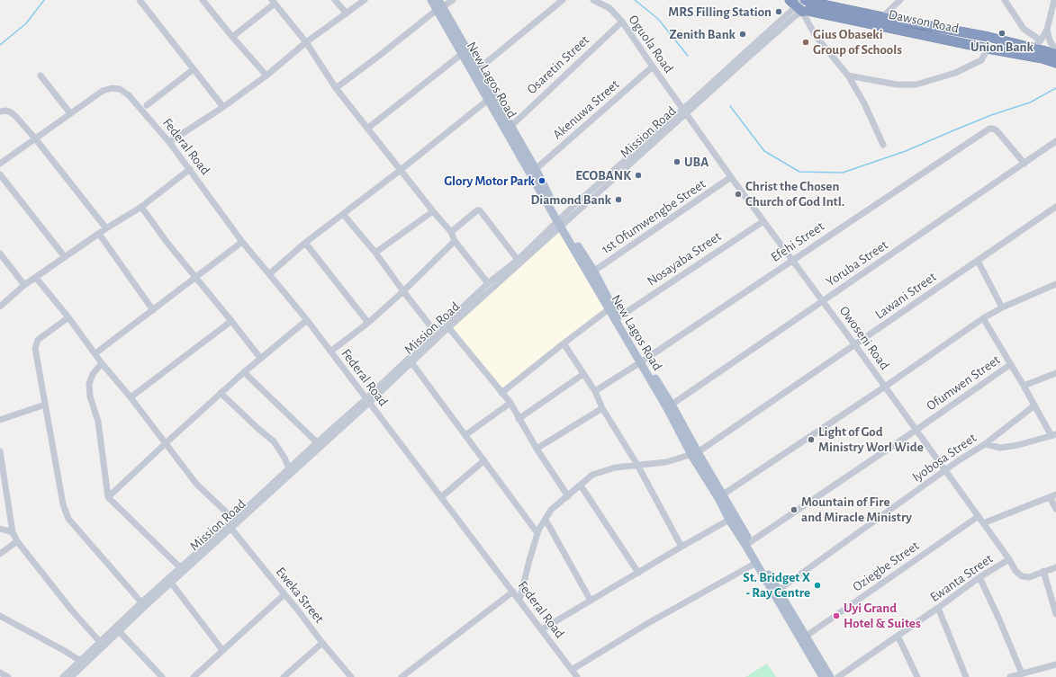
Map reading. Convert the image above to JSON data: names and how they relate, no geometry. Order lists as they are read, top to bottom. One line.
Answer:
{"streets":{"highway":["Dawson Road"],"main road":["New Lagos Road"],"street":["Oguola Road","Osaretin Street","Akenuwa Street","Mission Road","Federal Road","1st Ofumwengbe Street","Efehi Street","Nosayaba Street","Yoruba Street","Lawani Street","Owoseni Road","Ofumwen Street","Iyobosa Street","Oziegbe Street","Ewanta Street","Eweka Street"]},"crossings":[["Dawson Road","Mission Road"],["Oguola Road","Osaretin Street"],["Oguola Road","Akenuwa Street"],["Oguola Road","Mission Road"],["Oguola Road","Owoseni Road"],["Osaretin Street","New Lagos Road"],["New Lagos Road","Akenuwa Street"],["New Lagos Road","Mission Road"],["New Lagos Road","1st Ofumwengbe Street"],["New Lagos Road","Efehi Street"],["New Lagos Road","Nosayaba Street"],["New Lagos Road","Yoruba Street"],["New Lagos Road","Lawani Street"],["New Lagos Road","Ofumwen Street"],["New Lagos Road","Iyobosa Street"],["New Lagos Road","Oziegbe Street"],["Mission Road","Federal Road"],["Mission Road","Owoseni Road"],["Mission Road","Eweka Street"],["Federal Road","Lawani Street"],["1st Ofumwengbe Street","Owoseni Road"],["Efehi Street","Yoruba Street"],["Efehi Street","Owoseni Road"],["Nosayaba Street","Owoseni Road"],["Yoruba Street","Owoseni Road"],["Lawani Street","Owoseni Road"],["Owoseni Road","Ofumwen Street"],["Owoseni Road","Iyobosa Street"],["Owoseni Road","Oziegbe Street"],["Owoseni Road","Ewanta Street"]],"places":["MRS Filling Station","Union Bank","Zenith Bank","Gius Obaseki Group of Schools","UBA","ECOBANK","Glory Motor Park","Christ the Chosen Church of God Intl.","Diamond Bank","Light of God Ministry Worl Wide","Mountain of Fire and Miracle Ministry","St. Bridget X - Ray Centre","Uyi Grand Hotel & Suites"]}
